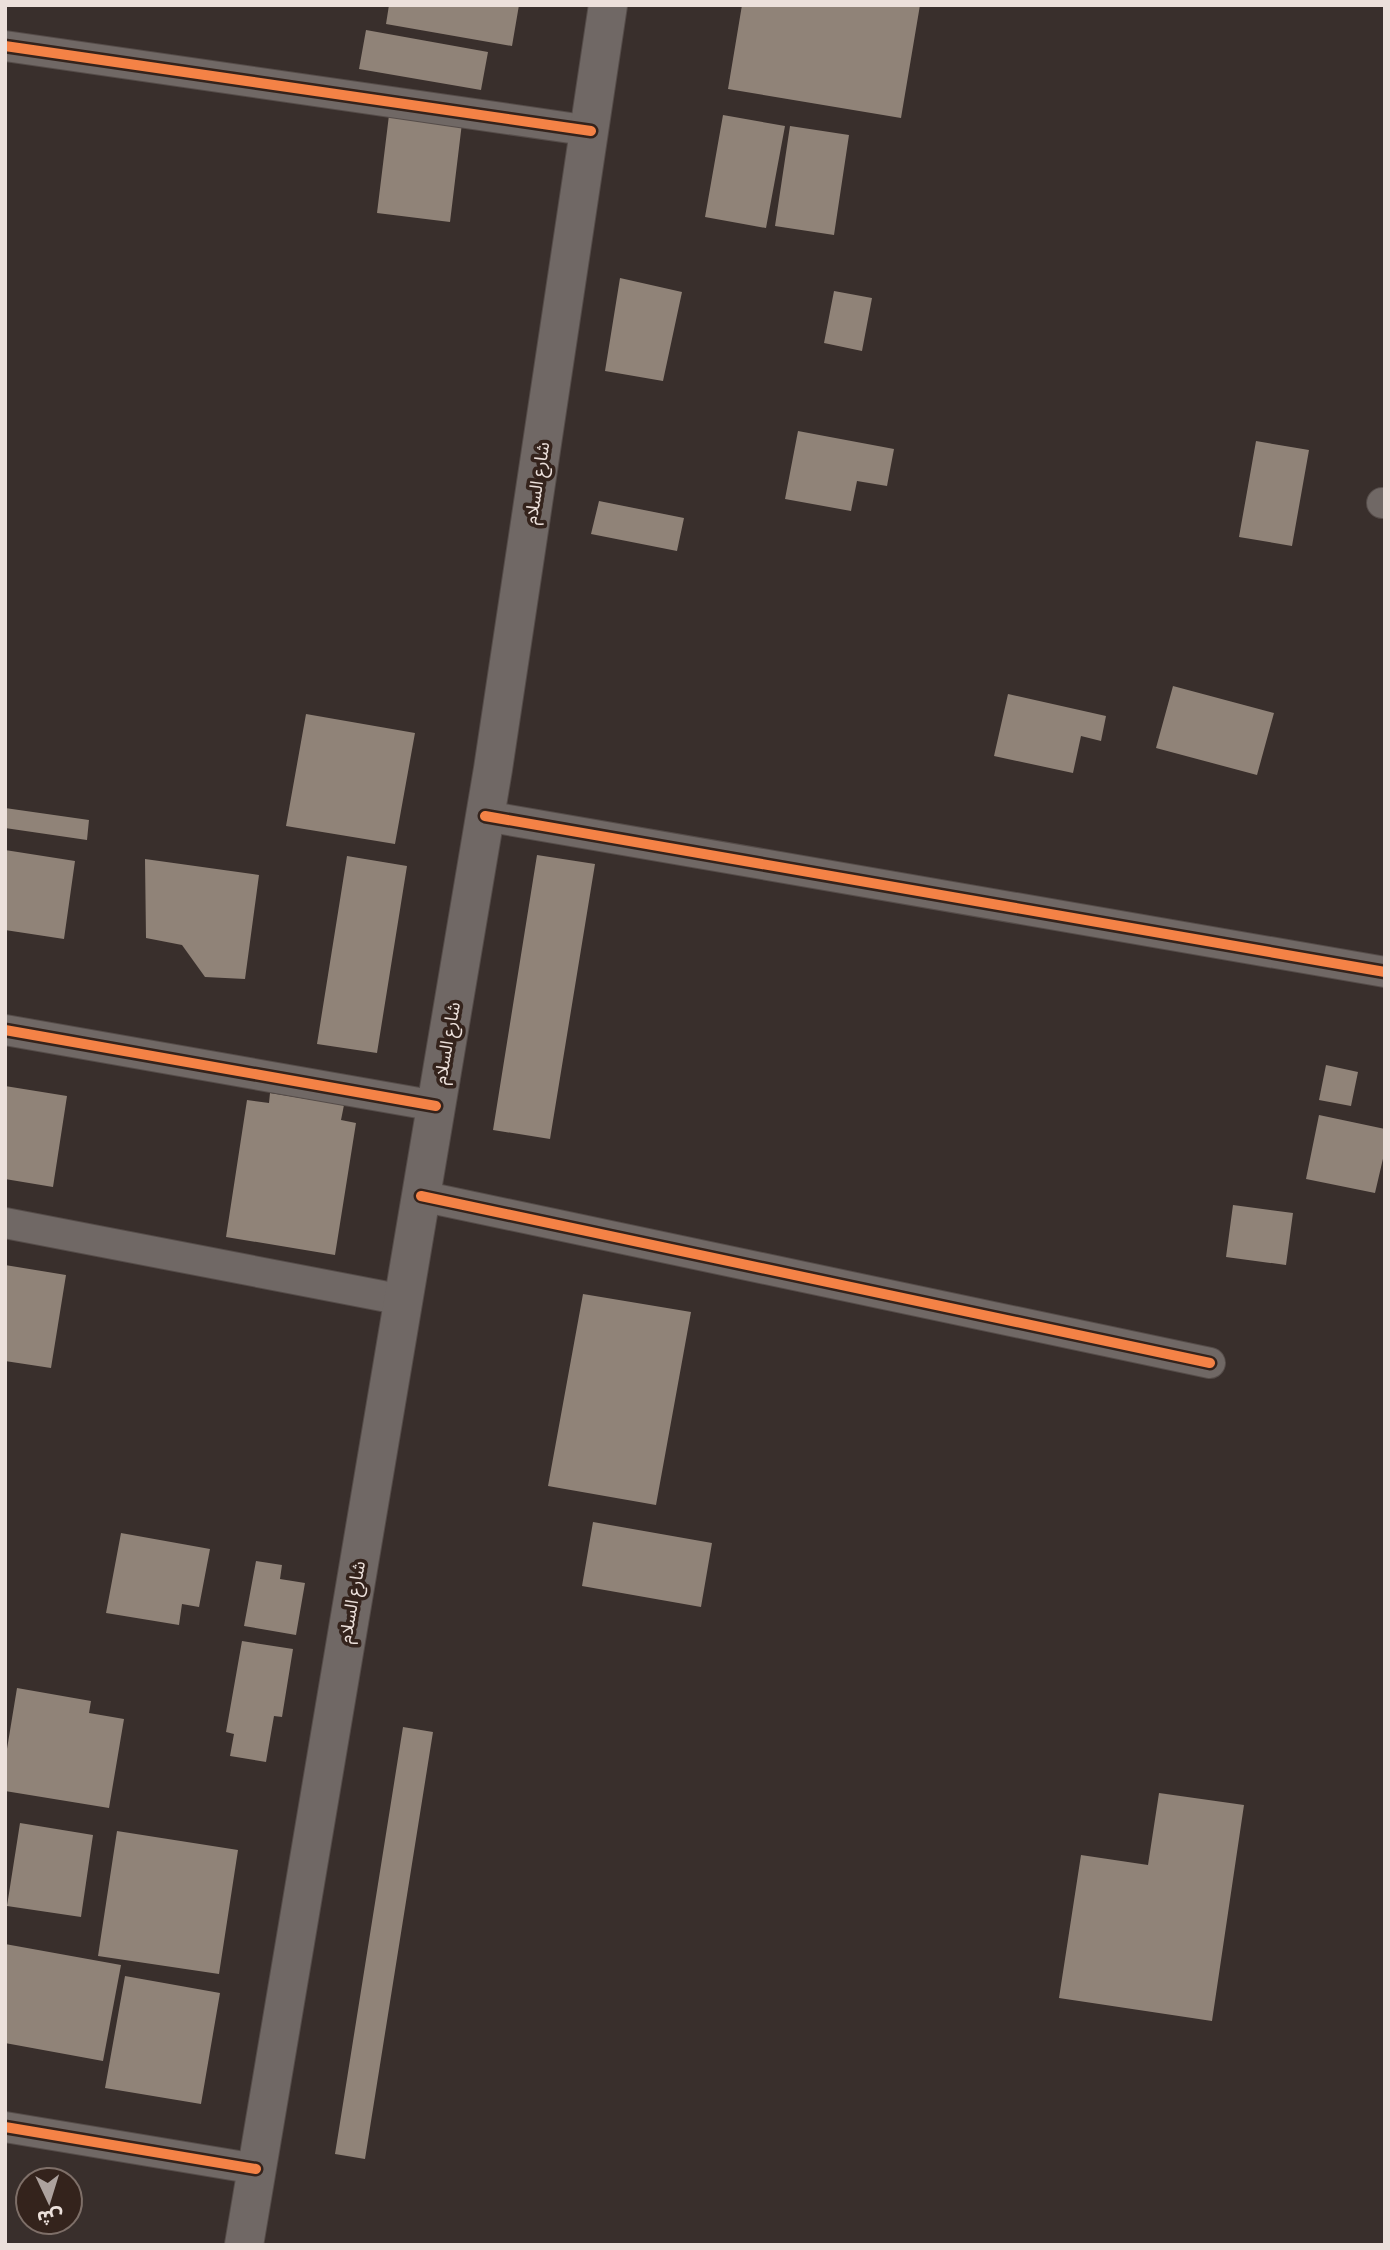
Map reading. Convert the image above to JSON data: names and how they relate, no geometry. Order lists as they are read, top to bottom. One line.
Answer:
{"streets":{"main road":["شارع السلام"]},"north":"bottom"}
